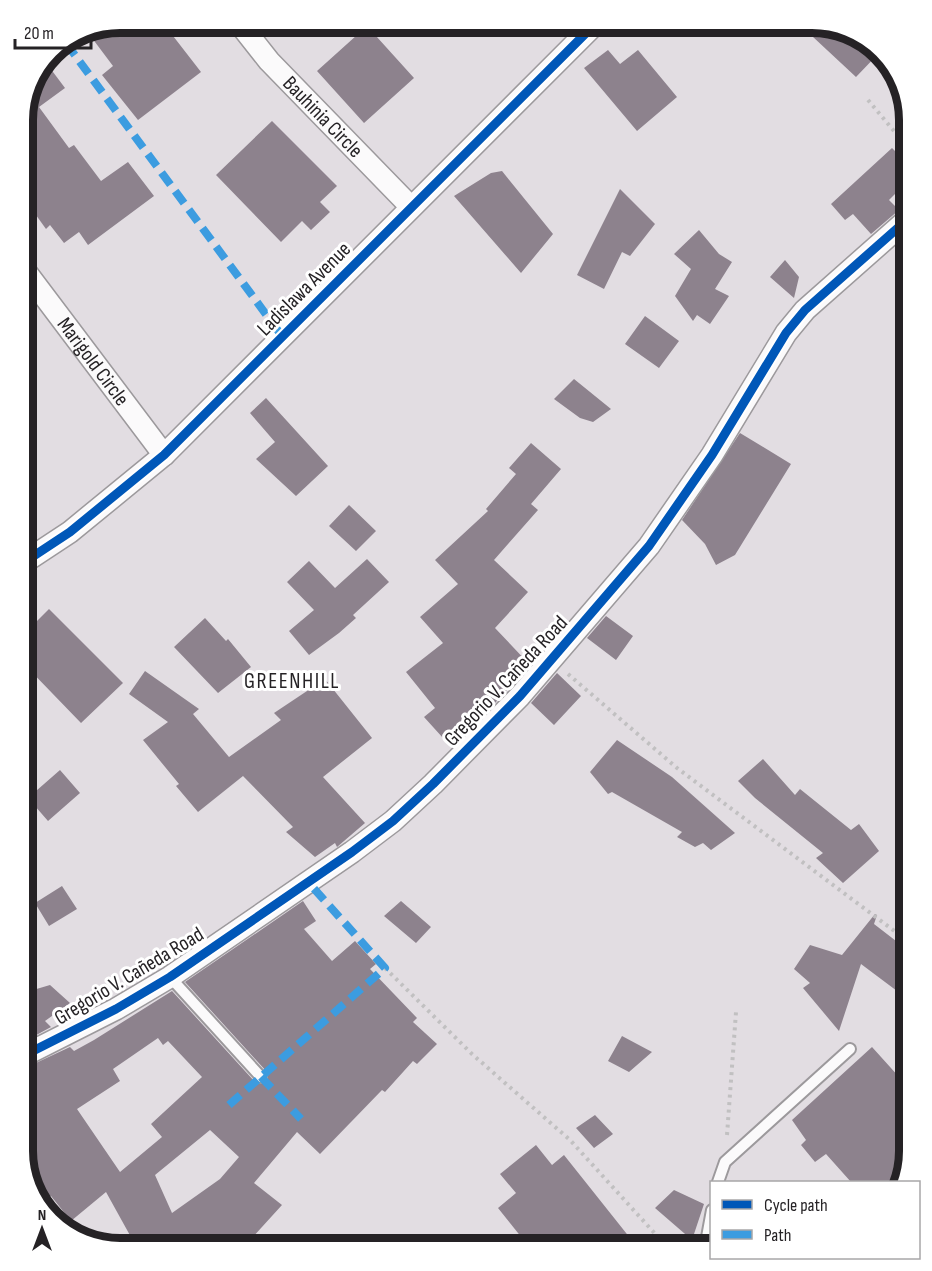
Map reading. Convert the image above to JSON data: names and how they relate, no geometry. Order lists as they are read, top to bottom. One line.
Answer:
{"streets":{"street":["Bauhinia Circle","Ladislawa Avenue","Marigold Circle","Gregorio V. Cañeda Road"]},"crossings":[["Bauhinia Circle","Ladislawa Avenue"],["Ladislawa Avenue","Marigold Circle"]],"districts":["GREENHILL"],"legend":["Cycle path","Path"],"scale_bar":"20 m","north":"top"}
